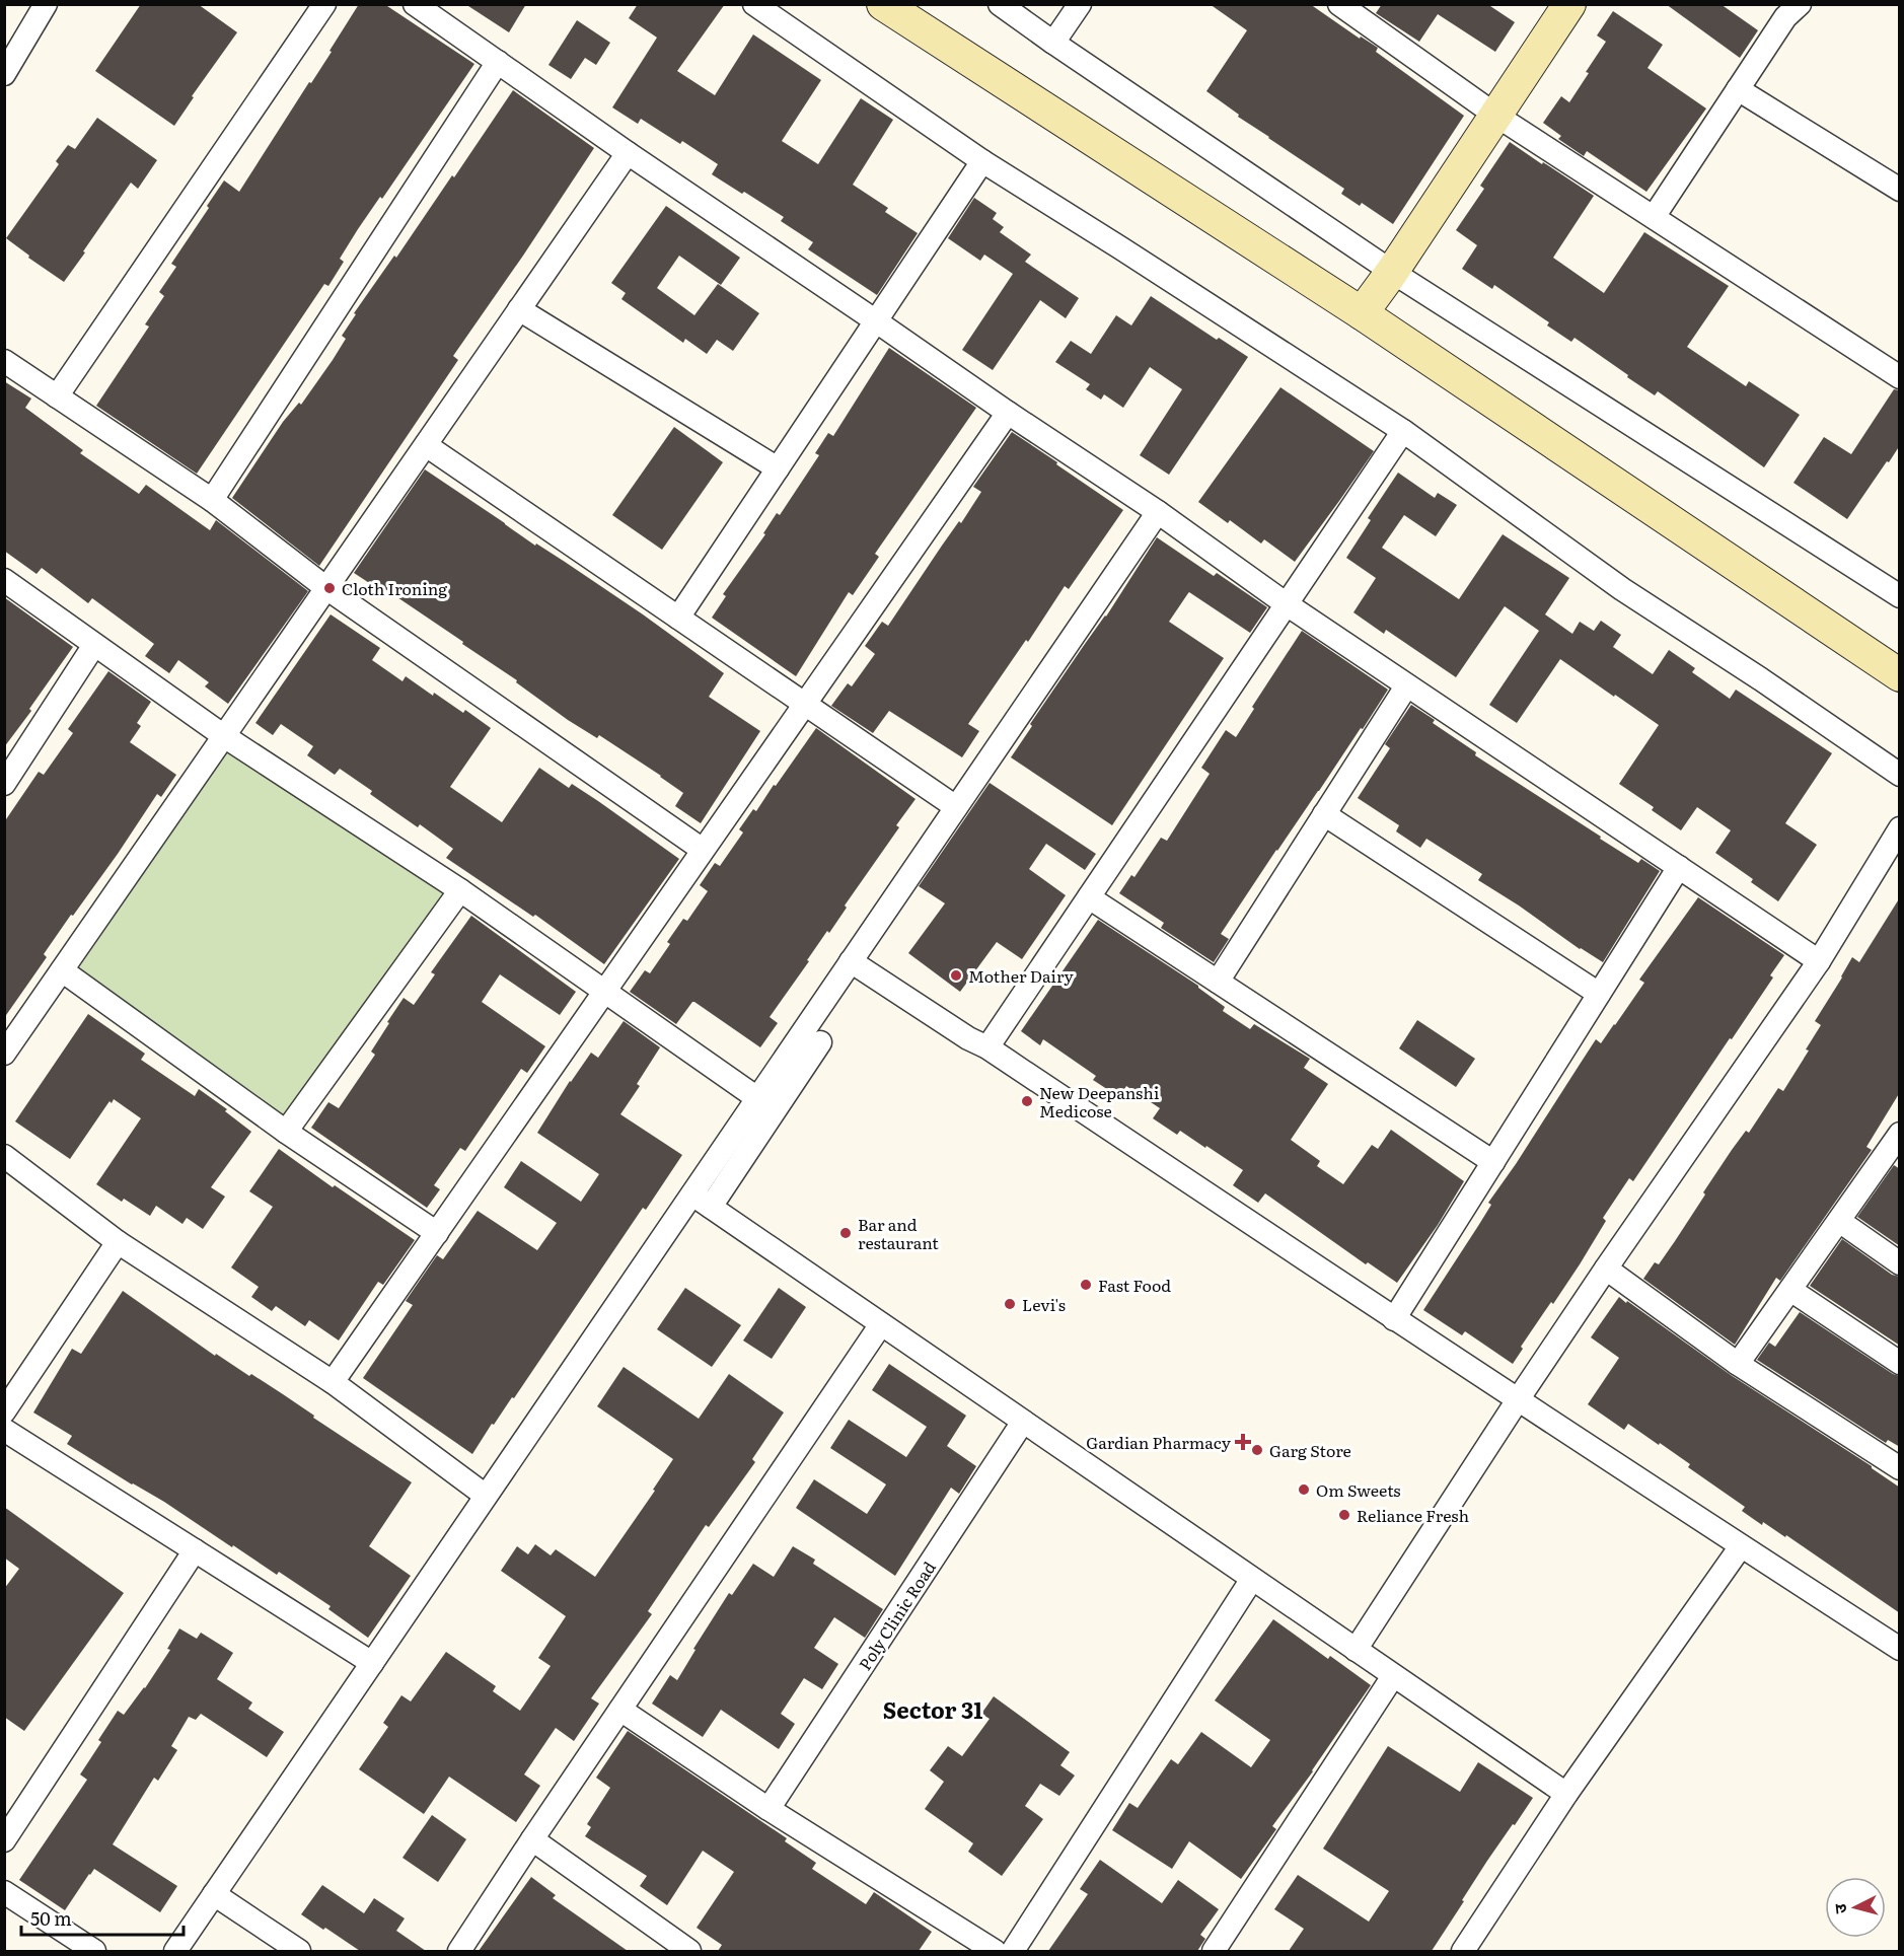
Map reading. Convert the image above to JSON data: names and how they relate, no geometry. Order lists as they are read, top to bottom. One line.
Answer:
{"streets":{"street":["Poly Clinic Road"]},"districts":["Sector 31"],"places":{"other":["Cloth Ironing","Mother Dairy","New Deepanshi Medicose","Bar and restaurant","Fast Food","Levi's","Garg Store","Om Sweets","Reliance Fresh"],"health":["Gardian Pharmacy"]},"scale_bar":"50 m","north":"left"}
